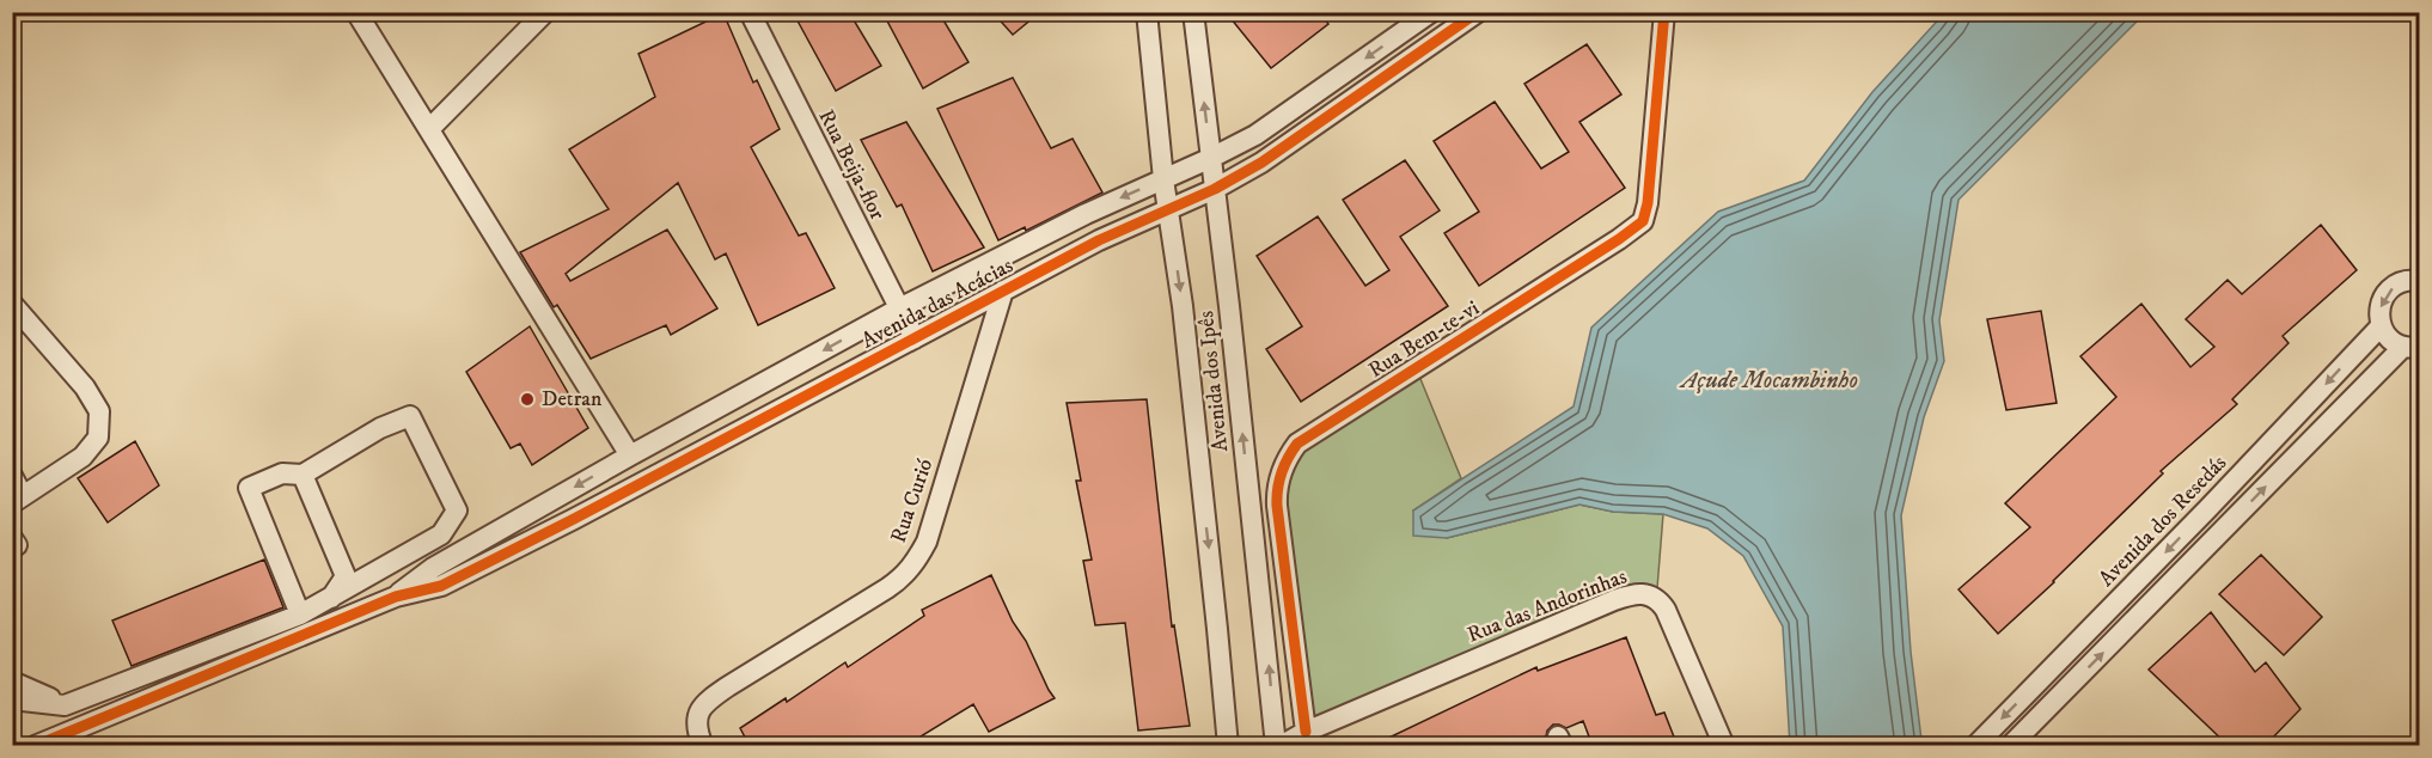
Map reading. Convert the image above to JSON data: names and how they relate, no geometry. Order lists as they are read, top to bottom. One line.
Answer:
{"streets":{"street":["Rua Beija-flor","Avenida das Acácias","Rua Bem-te-vi","Avenida dos Ipês","Rua Curió","Avenida dos Resedás","Rua das Andorinhas"]},"crossings":[["Rua Beija-flor","Avenida das Acácias"],["Avenida das Acácias","Avenida dos Ipês"],["Avenida das Acácias","Rua Curió"],["Rua Bem-te-vi","Rua das Andorinhas"]],"water":["Açude Mocambinho"],"places":["Detran"]}
